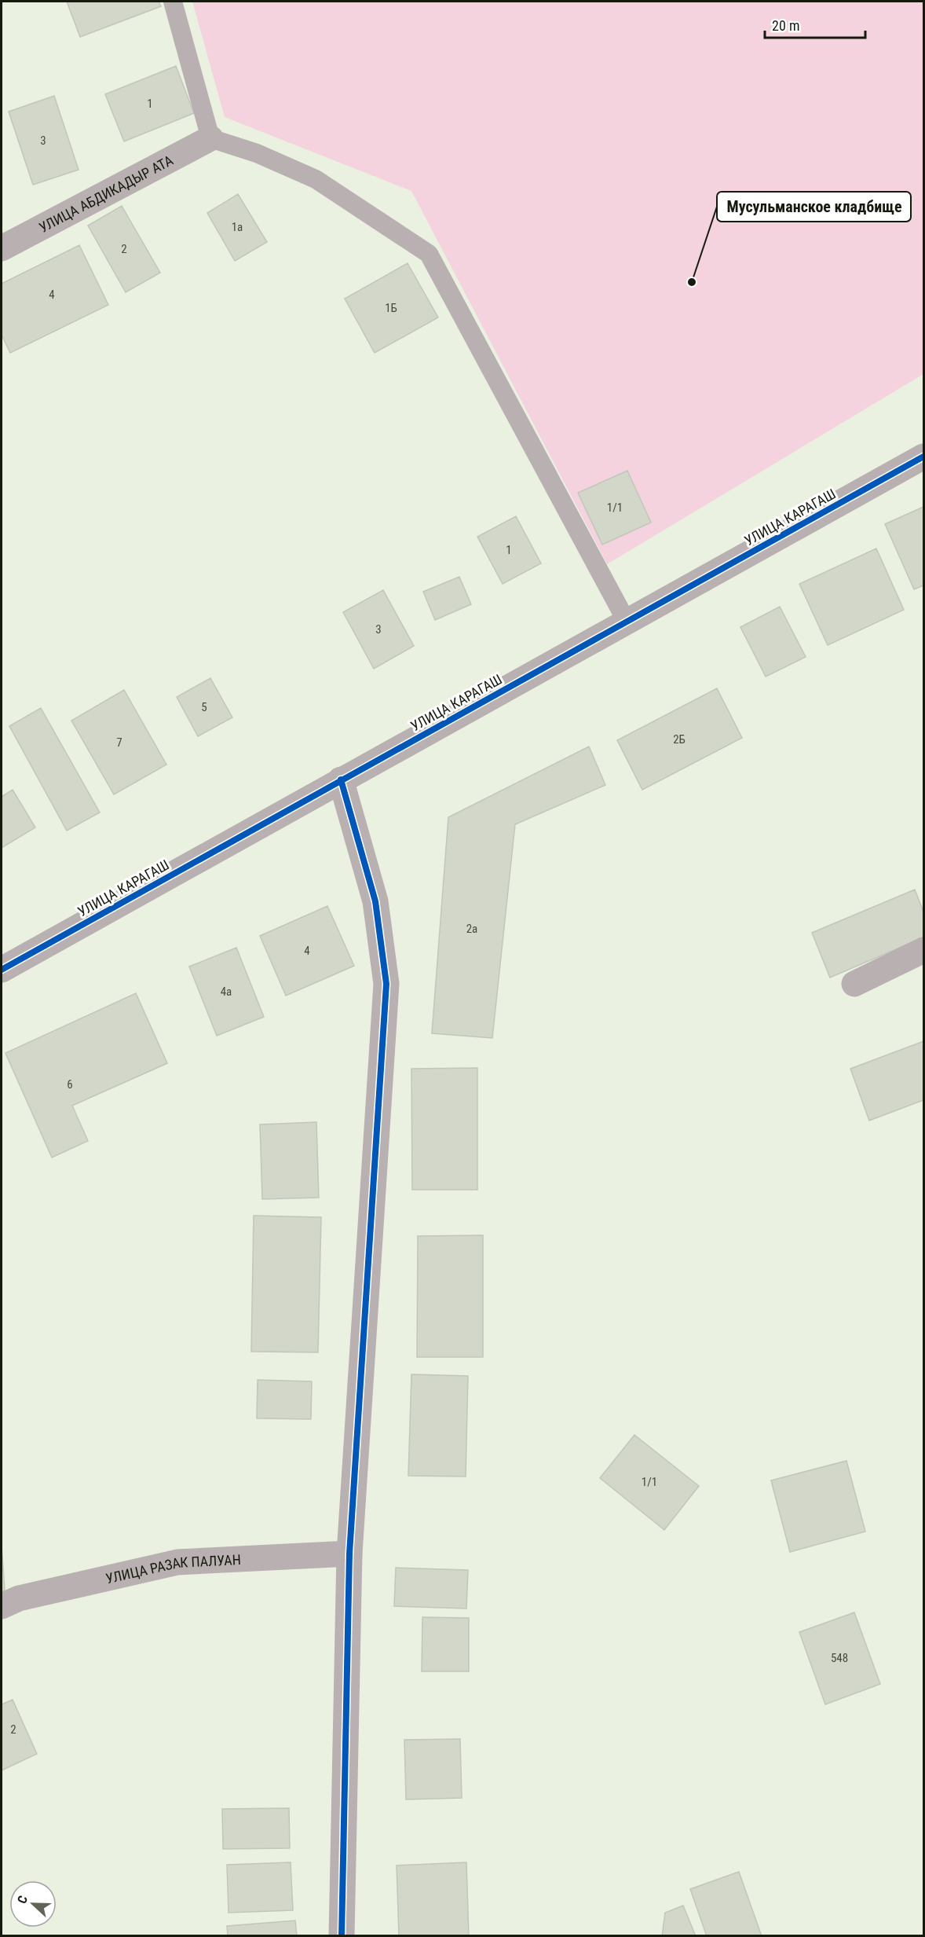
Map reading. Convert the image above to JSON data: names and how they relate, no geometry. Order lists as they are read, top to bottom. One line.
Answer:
{"streets":{"street":["УЛИЦА АБДИКАДЫР АТА","УЛИЦА КАРАГАШ","УЛИЦА РАЗАК ПАЛУАН"]},"places":["Мусульманское кладбище"],"house_numbers":["1","3","1а","2","4","1Б","1/1","1","3","5","2Б","7","2а","4","4а","6","1/1","548","2"],"scale_bar":"20 m","north":"left"}
